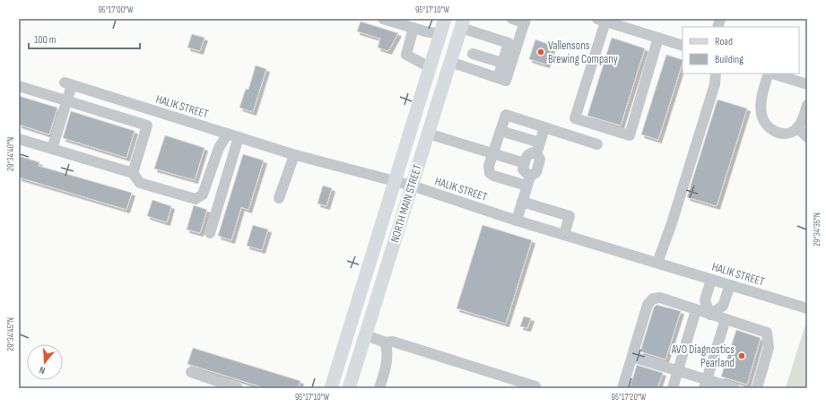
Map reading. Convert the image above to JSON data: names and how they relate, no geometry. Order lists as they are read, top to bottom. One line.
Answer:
{"streets":{"main road":["NORTH MAIN STREET"],"street":["HALIK STREET"]},"crossings":[["HALIK STREET","NORTH MAIN STREET"]],"places":["Vallensons Brewing Company","AVO Diagnostics Pearland"],"legend":["Road","Building"],"scale_bar":"100 m","north":"bottom","coordinates":["95°17'00\"W","95°17'10\"W","29°34'40\"N","29°34'35\"N","29°34'45\"N","95°17'20\"W"]}
